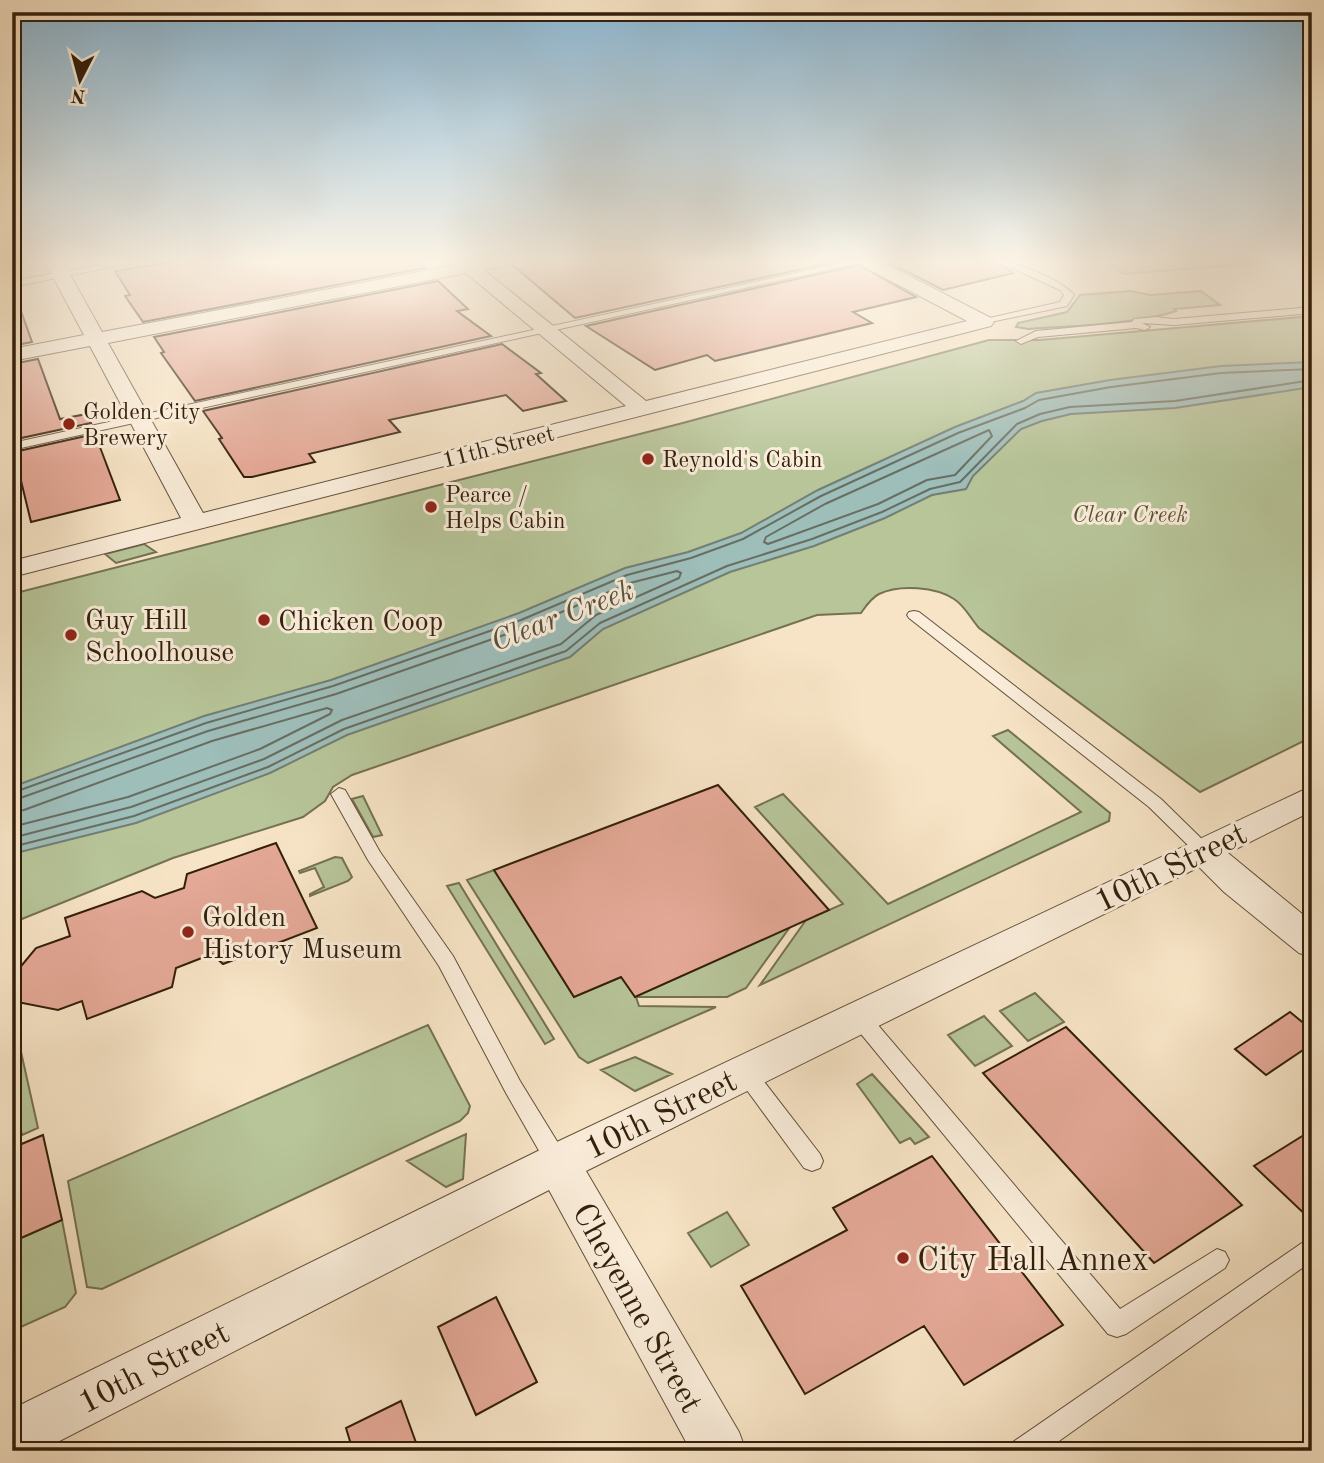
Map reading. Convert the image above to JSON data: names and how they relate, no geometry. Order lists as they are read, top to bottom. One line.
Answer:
{"streets":{"street":["11th Street","10th Street","Cheyenne Street"]},"crossings":[["10th Street","Cheyenne Street"]],"water":["Clear Creek"],"parks":["Clear Creek"],"places":["Golden City Brewery","Reynold's Cabin","Pearce / Helps Cabin","Chicken Coop","Guy Hill Schoolhouse","Golden History Museum","City Hall Annex"],"north":"bottom"}
